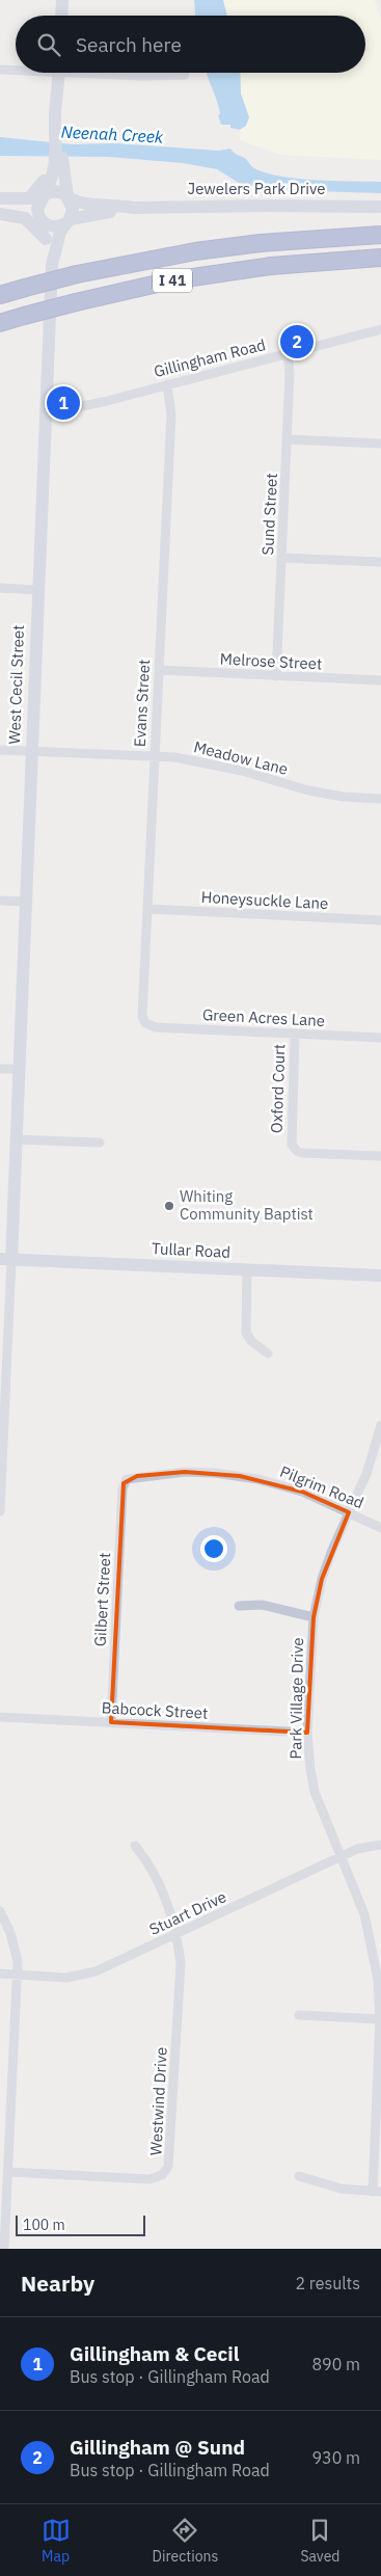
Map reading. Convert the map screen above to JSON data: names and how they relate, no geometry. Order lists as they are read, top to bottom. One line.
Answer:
{"streets":{"highway":["I 41"],"main road":["Jewelers Park Drive","West Cecil Street","Tullar Road"],"street":["Gillingham Road","Sund Street","Melrose Street","Evans Street","Meadow Lane","Honeysuckle Lane","Green Acres Lane","Oxford Court","Pilgrim Road","Gilbert Street","Park Village Drive","Babcock Street","Stuart Drive","Westwind Drive"]},"crossings":[["Jewelers Park Drive","West Cecil Street"],["Gillingham Road","Sund Street"],["Gillingham Road","West Cecil Street"],["Gillingham Road","Evans Street"],["Sund Street","Melrose Street"],["Melrose Street","Evans Street"],["West Cecil Street","Meadow Lane"],["West Cecil Street","Tullar Road"],["Evans Street","Meadow Lane"],["Evans Street","Honeysuckle Lane"],["Evans Street","Green Acres Lane"],["Green Acres Lane","Oxford Court"],["Pilgrim Road","Gilbert Street"],["Pilgrim Road","Park Village Drive"],["Gilbert Street","Babcock Street"],["Park Village Drive","Babcock Street"],["Park Village Drive","Stuart Drive"],["Stuart Drive","Westwind Drive"]],"water":["Neenah Creek"],"places":["Whiting Community Baptist"],"scale_bar":"100 m","page":{"search":"Search here","pins":["2","1"],"scale":"100 m","heading":["Nearby","2 results"],"list":[{"mark":"1","name":"Gillingham & Cecil","note":"Bus stop · Gillingham Road","value":"890 m"},{"mark":"2","name":"Gillingham @ Sund","note":"Bus stop · Gillingham Road","value":"930 m"}],"nav":["Map","Directions","Saved"]}}
